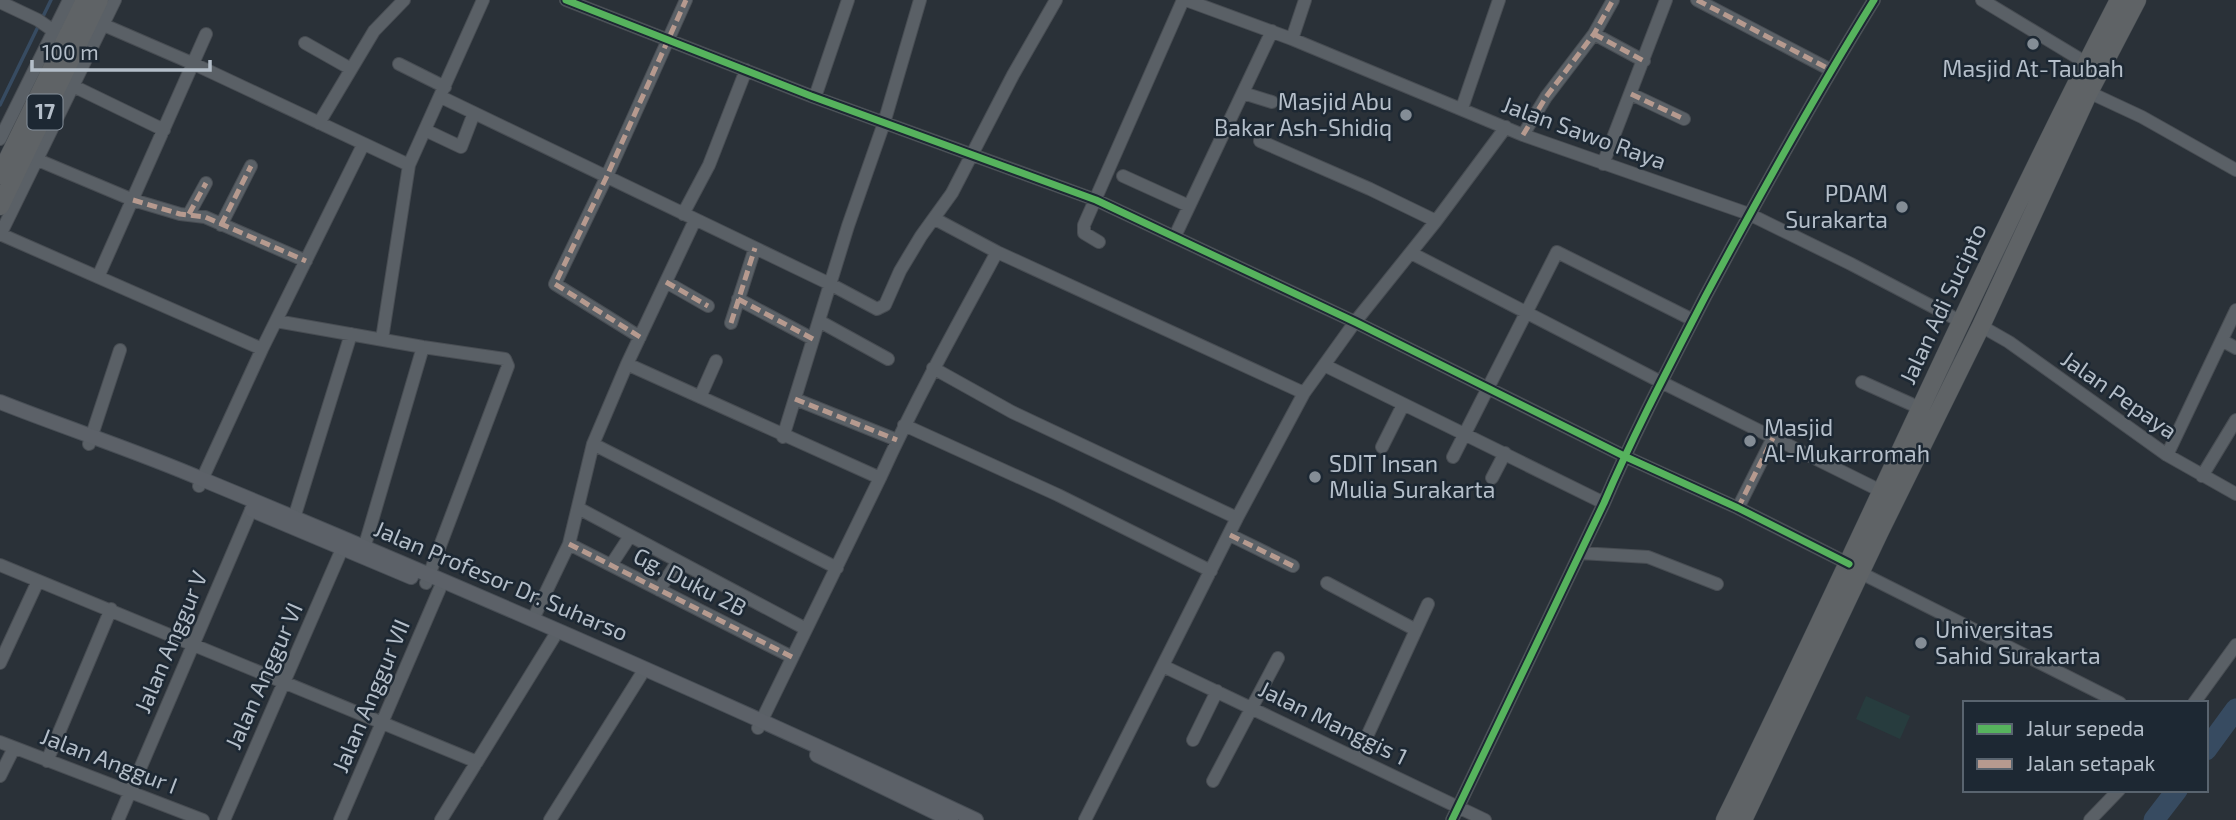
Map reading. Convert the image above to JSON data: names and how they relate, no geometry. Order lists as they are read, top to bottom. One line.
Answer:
{"streets":{"highway":["17","Jalan Adi Sucipto"],"main road":["Jalan Profesor Dr. Suharso"],"street":["Jalan Sawo Raya","Jalan Pepaya","Gg. Duku 2B","Jalan Anggur V","Jalan Anggur VI","Jalan Anggur VII","Jalan Manggis 1","Jalan Anggur I"]},"crossings":[["Jalan Sawo Raya","Jalan Adi Sucipto"],["Jalan Adi Sucipto","Jalan Pepaya"],["Jalan Profesor Dr. Suharso","Jalan Anggur V"],["Jalan Profesor Dr. Suharso","Jalan Anggur VI"],["Jalan Profesor Dr. Suharso","Jalan Anggur VII"],["Jalan Anggur V","Jalan Anggur I"]],"places":["Masjid At-Taubah","Masjid Abu Bakar Ash-Shidiq","PDAM Surakarta","Masjid Al-Mukarromah","SDIT Insan Mulia Surakarta","Universitas Sahid Surakarta"],"legend":["Jalur sepeda","Jalan setapak"],"scale_bar":"100 m"}
